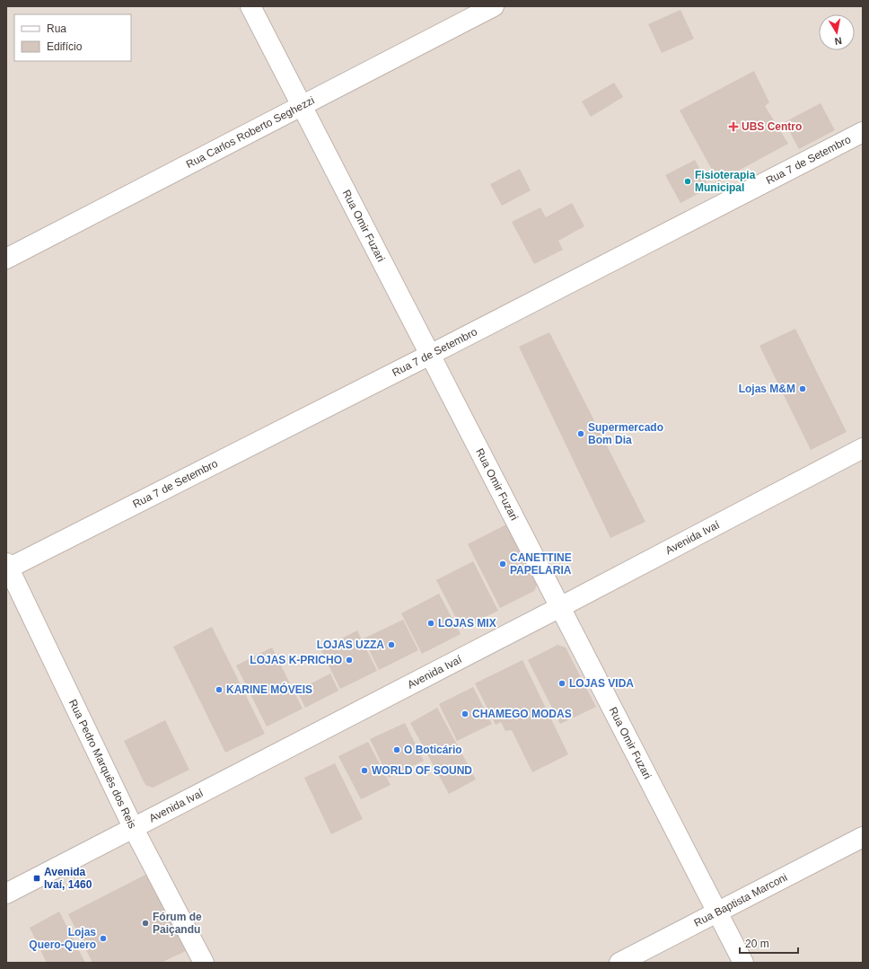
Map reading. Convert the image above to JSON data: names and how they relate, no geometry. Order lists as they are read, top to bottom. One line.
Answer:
{"streets":{"street":["Rua Carlos Roberto Seghezzi","Rua 7 de Setembro","Rua Omir Fuzari","Avenida Ivaí","Rua Pedro Marquês dos Reis","Rua Baptista Marconi"]},"crossings":[["Rua Carlos Roberto Seghezzi","Rua Omir Fuzari"],["Rua 7 de Setembro","Rua Omir Fuzari"],["Rua 7 de Setembro","Rua Pedro Marquês dos Reis"],["Rua Omir Fuzari","Avenida Ivaí"],["Rua Omir Fuzari","Rua Baptista Marconi"],["Avenida Ivaí","Rua Pedro Marquês dos Reis"]],"places":{"health":["UBS Centro"],"other":["Fisioterapia Municipal","Lojas M&M","Supermercado Bom Dia","CANETTINE PAPELARIA","LOJAS MIX","LOJAS UZZA","LOJAS K-PRICHO","LOJAS VIDA","KARINE MÓVEIS","CHAMEGO MODAS","O Boticário","WORLD OF SOUND","Fórum de Paiçandu","Lojas Quero-Quero"],"transit":["Avenida Ivaí, 1460"]},"legend":["Rua","Edifício"],"scale_bar":"20 m","north":"bottom"}
